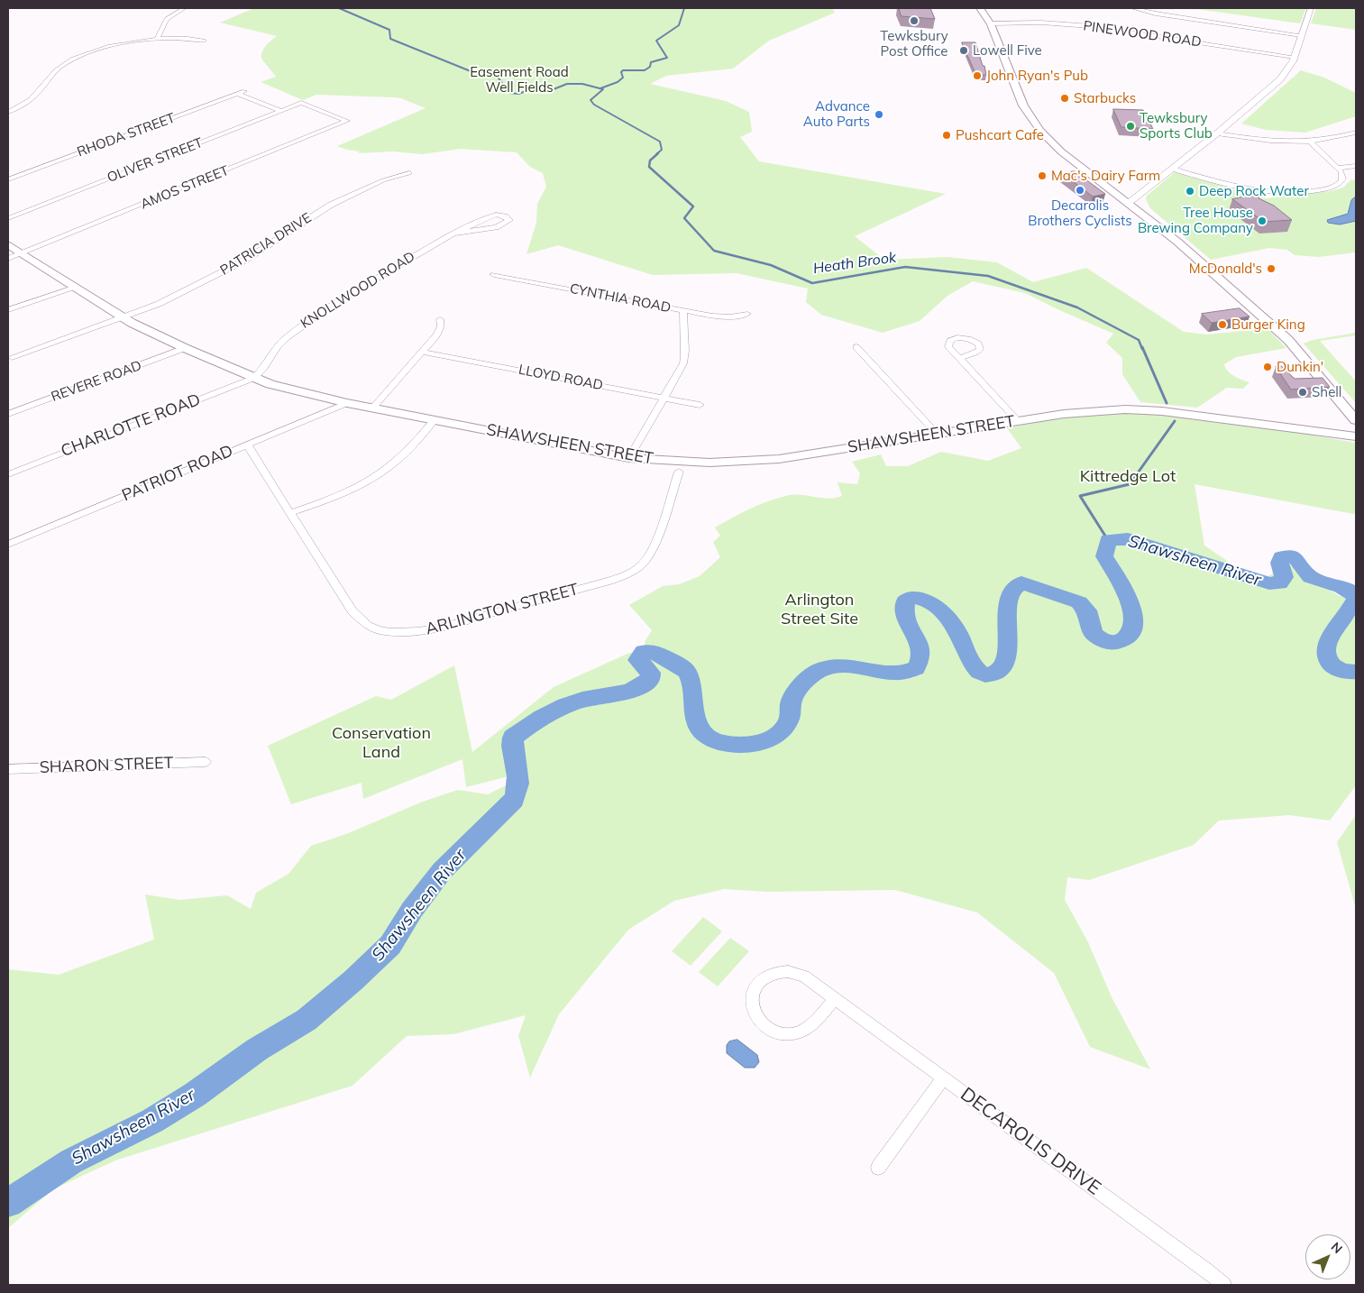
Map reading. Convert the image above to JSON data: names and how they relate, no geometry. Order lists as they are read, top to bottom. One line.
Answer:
{"streets":{"main road":["SHAWSHEEN STREET"],"street":["PINEWOOD ROAD","RHODA STREET","OLIVER STREET","AMOS STREET","PATRICIA DRIVE","KNOLLWOOD ROAD","CYNTHIA ROAD","LLOYD ROAD","REVERE ROAD","CHARLOTTE ROAD","PATRIOT ROAD","ARLINGTON STREET","SHARON STREET","DECAROLIS DRIVE"]},"crossings":[["OLIVER STREET","AMOS STREET"],["AMOS STREET","SHAWSHEEN STREET"],["PATRICIA DRIVE","SHAWSHEEN STREET"],["KNOLLWOOD ROAD","CHARLOTTE ROAD"],["KNOLLWOOD ROAD","SHAWSHEEN STREET"],["REVERE ROAD","SHAWSHEEN STREET"],["CHARLOTTE ROAD","SHAWSHEEN STREET"],["SHAWSHEEN STREET","PATRIOT ROAD"],["PATRIOT ROAD","ARLINGTON STREET"]],"water":["Heath Brook","Shawsheen River"],"parks":["Easement Road Well Fields","Kittredge Lot","Arlington Street Site","Conservation Land"],"places":["Tewksbury Post Office","Lowell Five","John Ryan's Pub","Starbucks","Advance Auto Parts","Tewksbury Sports Club","Pushcart Cafe","Mac's Dairy Farm","Decarolis Brothers Cyclists","Deep Rock Water","Tree House Brewing Company","McDonald's","Burger King","Dunkin'","Shell"],"north":"top right"}
